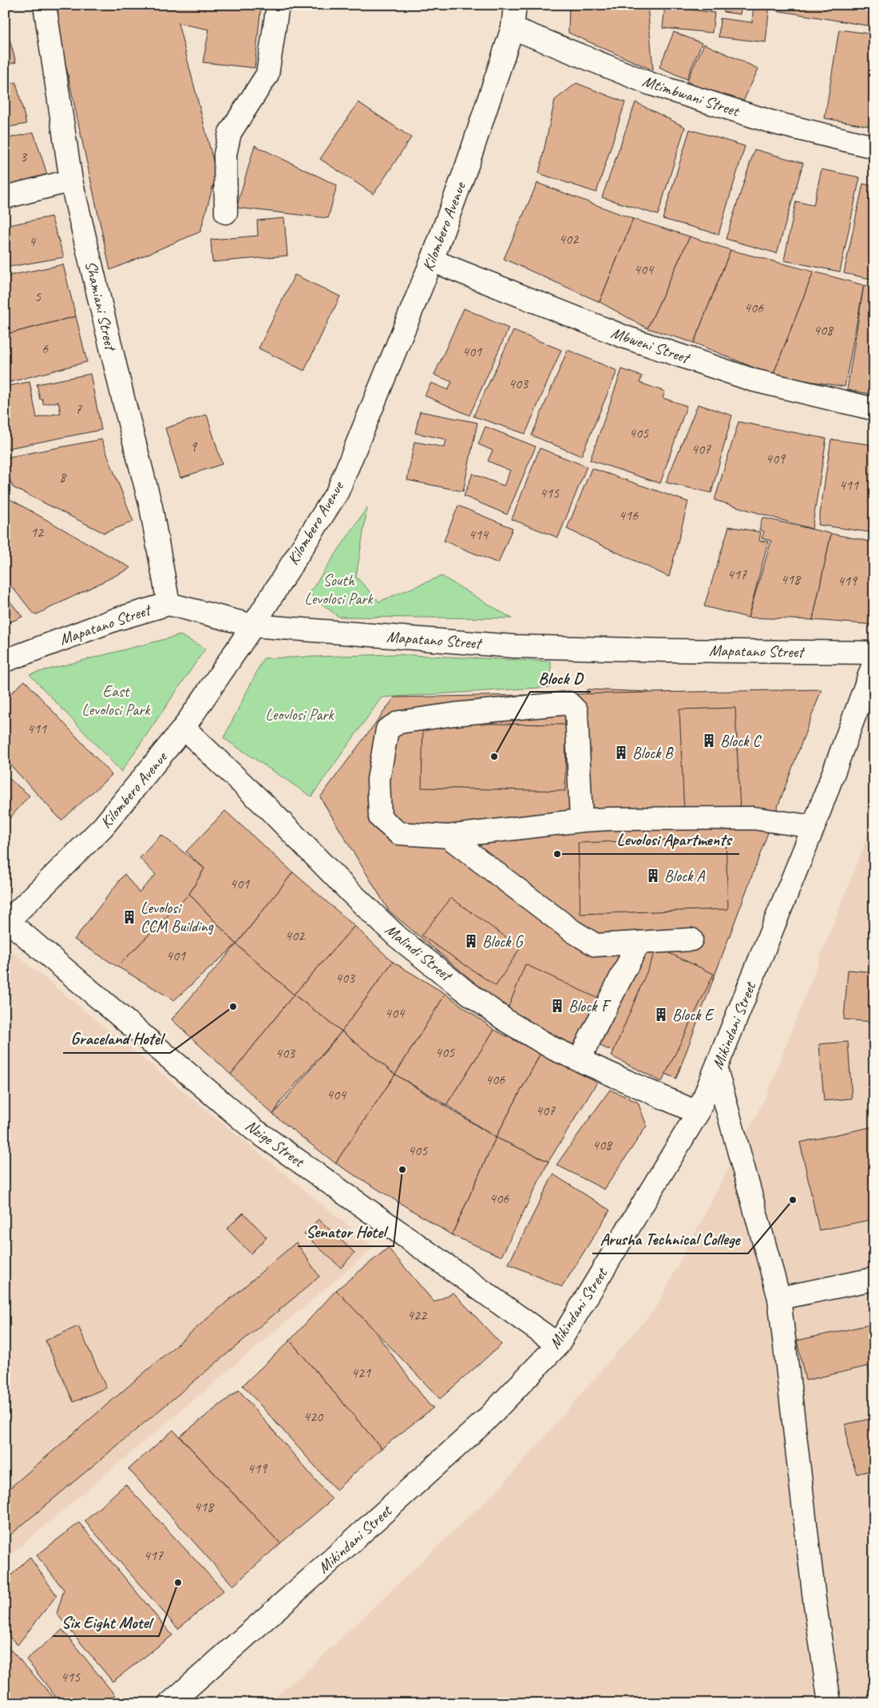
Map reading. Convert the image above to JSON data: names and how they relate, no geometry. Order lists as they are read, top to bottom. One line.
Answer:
{"streets":{"street":["Mtimbwani Street","Kilombero Avenue","Shamiani Street","Mbweni Street","Mapatano Street","Malindi Street","Mikindani Street","Nzige Street"]},"crossings":[["Mtimbwani Street","Kilombero Avenue"],["Kilombero Avenue","Mbweni Street"],["Kilombero Avenue","Mapatano Street"],["Kilombero Avenue","Malindi Street"],["Kilombero Avenue","Nzige Street"],["Shamiani Street","Mapatano Street"],["Malindi Street","Mikindani Street"],["Mikindani Street","Nzige Street"]],"parks":["South Levolosi Park","East Levolosi Park","Leovlosi Park"],"places":{"building":["Block C","Block B","Block A","Levolosi CCM Building","Block G","Block F","Block E"],"other":["Block D","Levolosi Apartments","Graceland Hotel","Senator Hotel","Arusha Technical College","Six Eight Motel"]},"house_numbers":["3","402","4","404","5","406","408","6","401","403","7","405","9","407","409","8","411","415","416","12","414","417","418","419","411","401","402","401","403","404","405","403","406","404","407","408","405","406","422","421","420","419","418","417","415"]}
